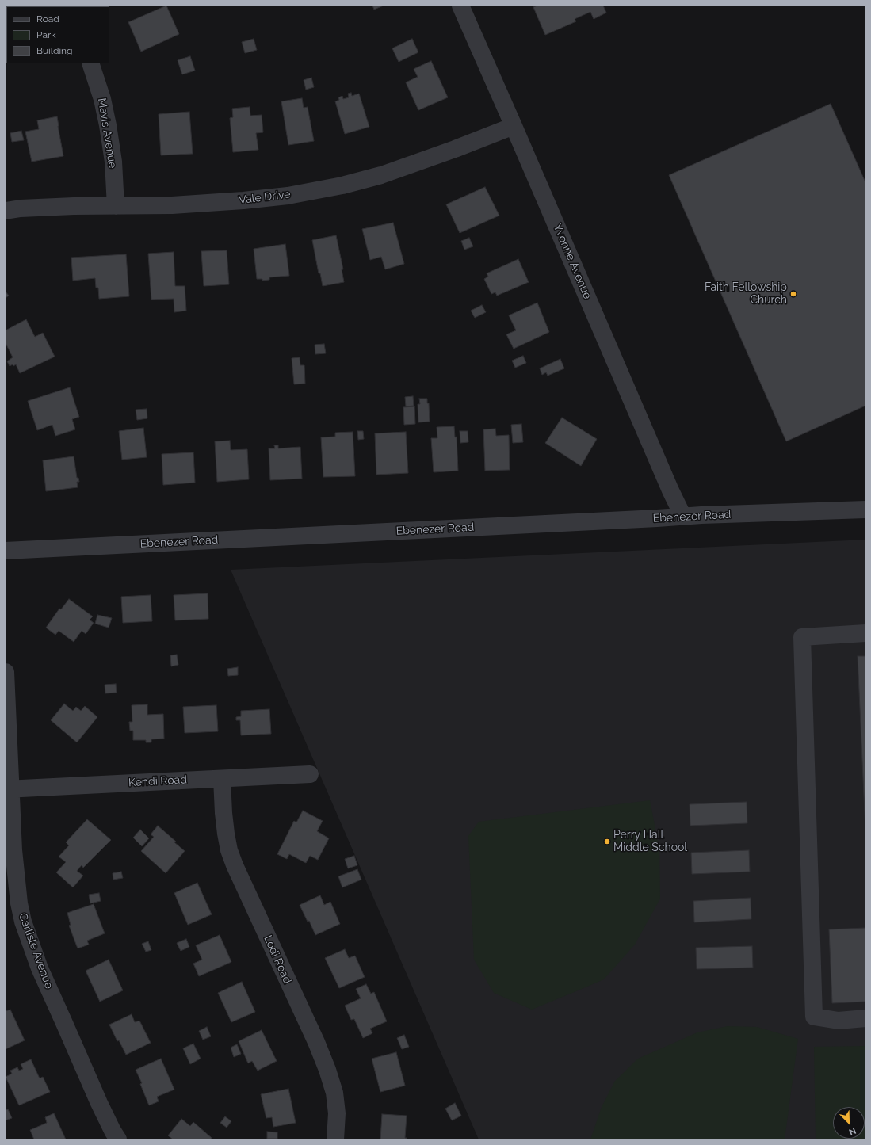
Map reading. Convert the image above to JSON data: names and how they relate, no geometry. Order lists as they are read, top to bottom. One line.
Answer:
{"streets":{"street":["Mavis Avenue","Vale Drive","Yvonne Avenue","Ebenezer Road","Kendi Road","Carlisle Avenue","Lodi Road"]},"crossings":[["Mavis Avenue","Vale Drive"],["Vale Drive","Yvonne Avenue"],["Yvonne Avenue","Ebenezer Road"],["Kendi Road","Carlisle Avenue"],["Kendi Road","Lodi Road"]],"places":["Faith Fellowship Church","Perry Hall Middle School"],"legend":["Road","Park","Building"],"north":"bottom right"}
